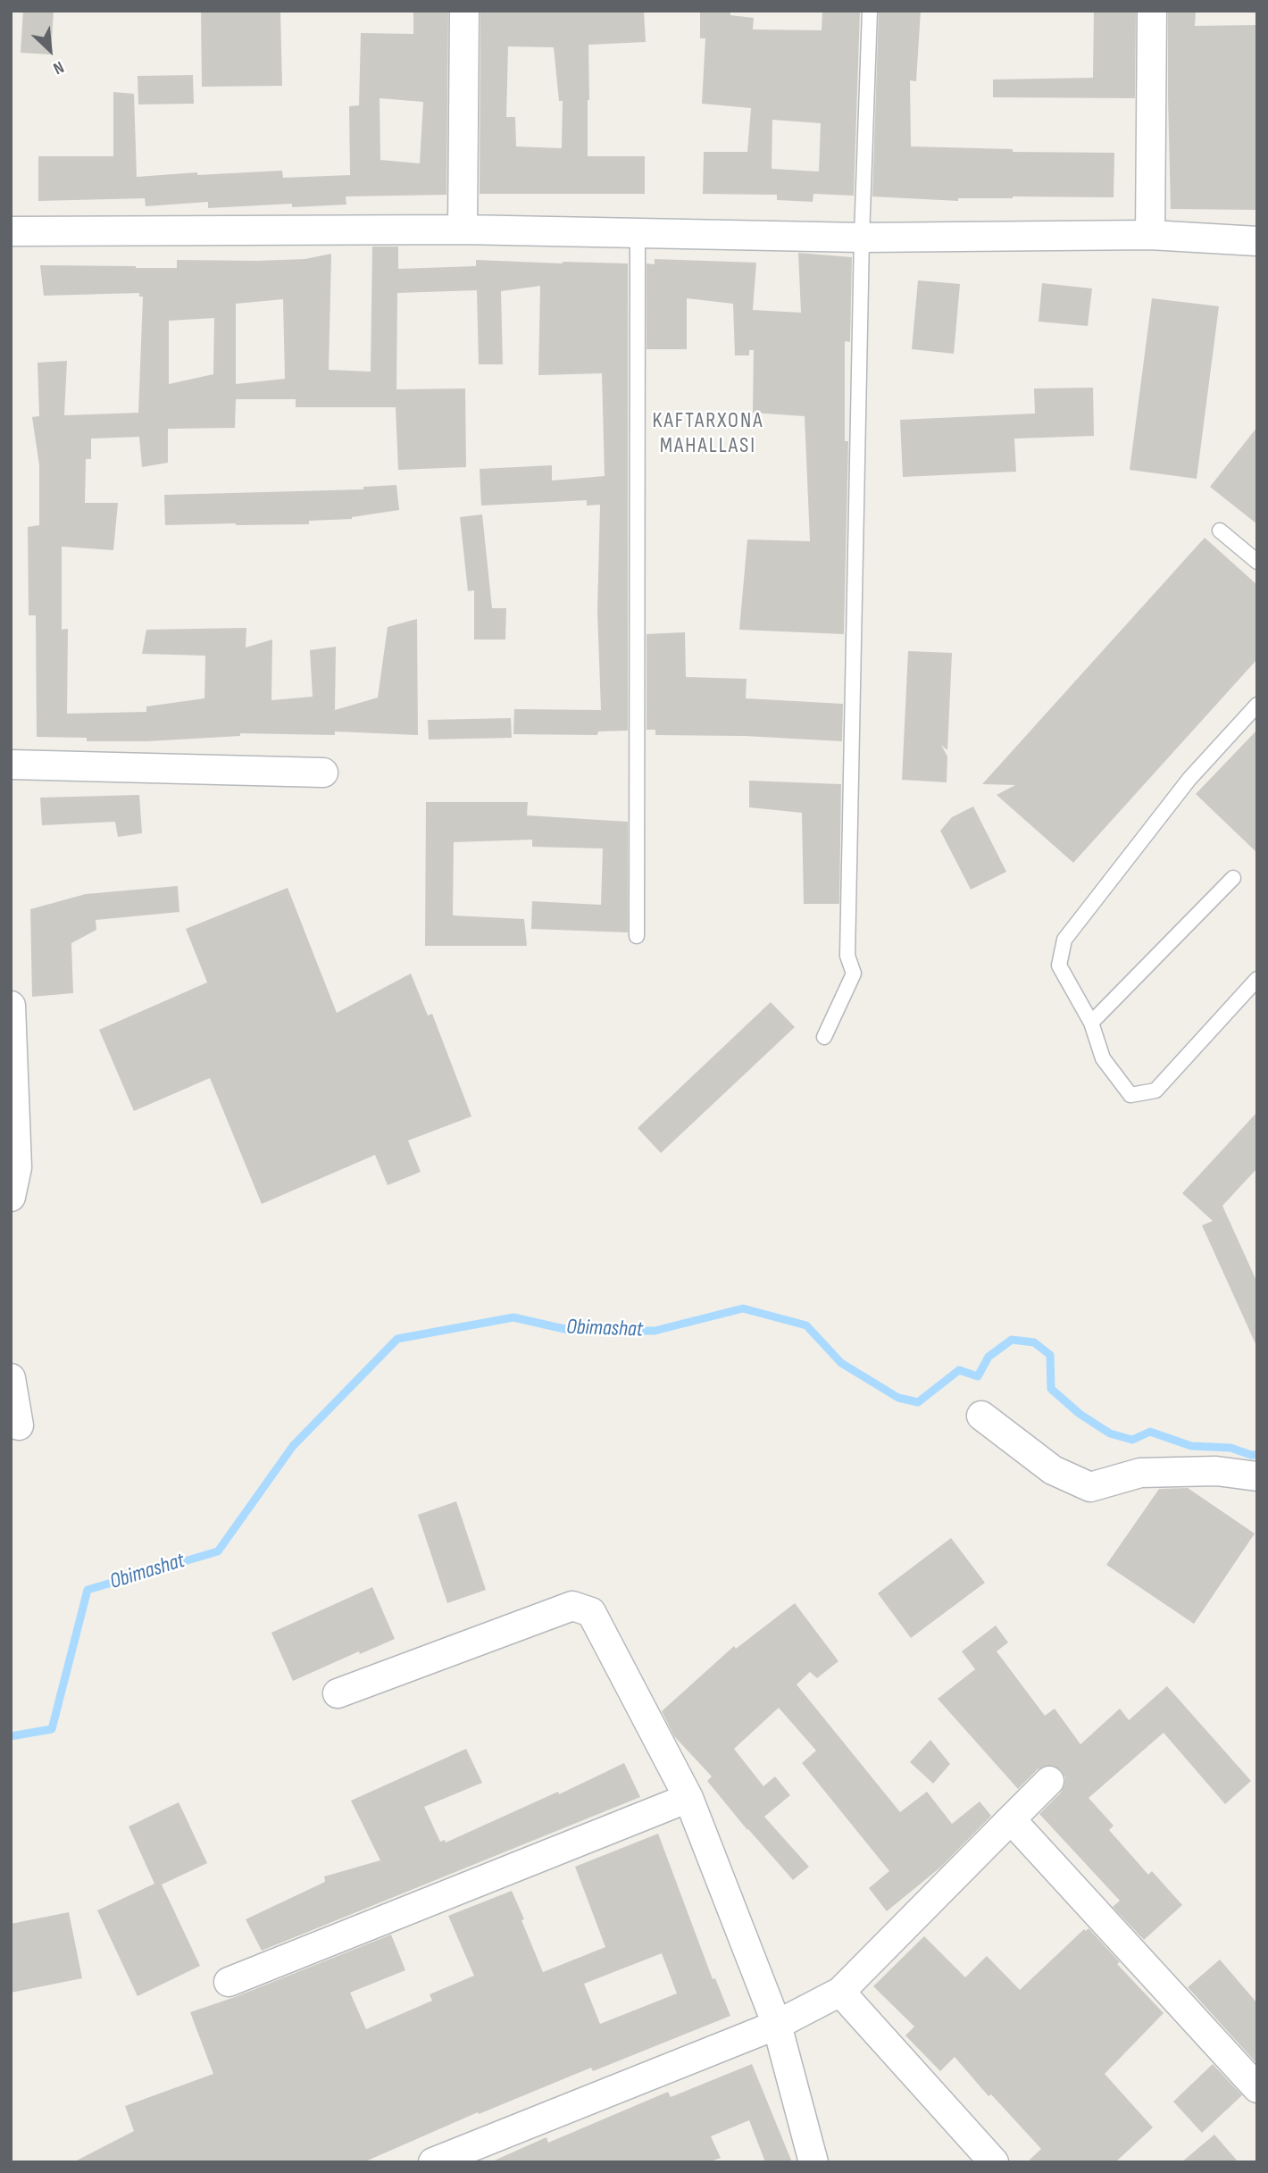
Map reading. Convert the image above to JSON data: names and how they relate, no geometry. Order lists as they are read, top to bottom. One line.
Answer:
{"districts":["KAFTARXONA MAHALLASI"],"water":["Obimashat"],"north":"bottom right"}
